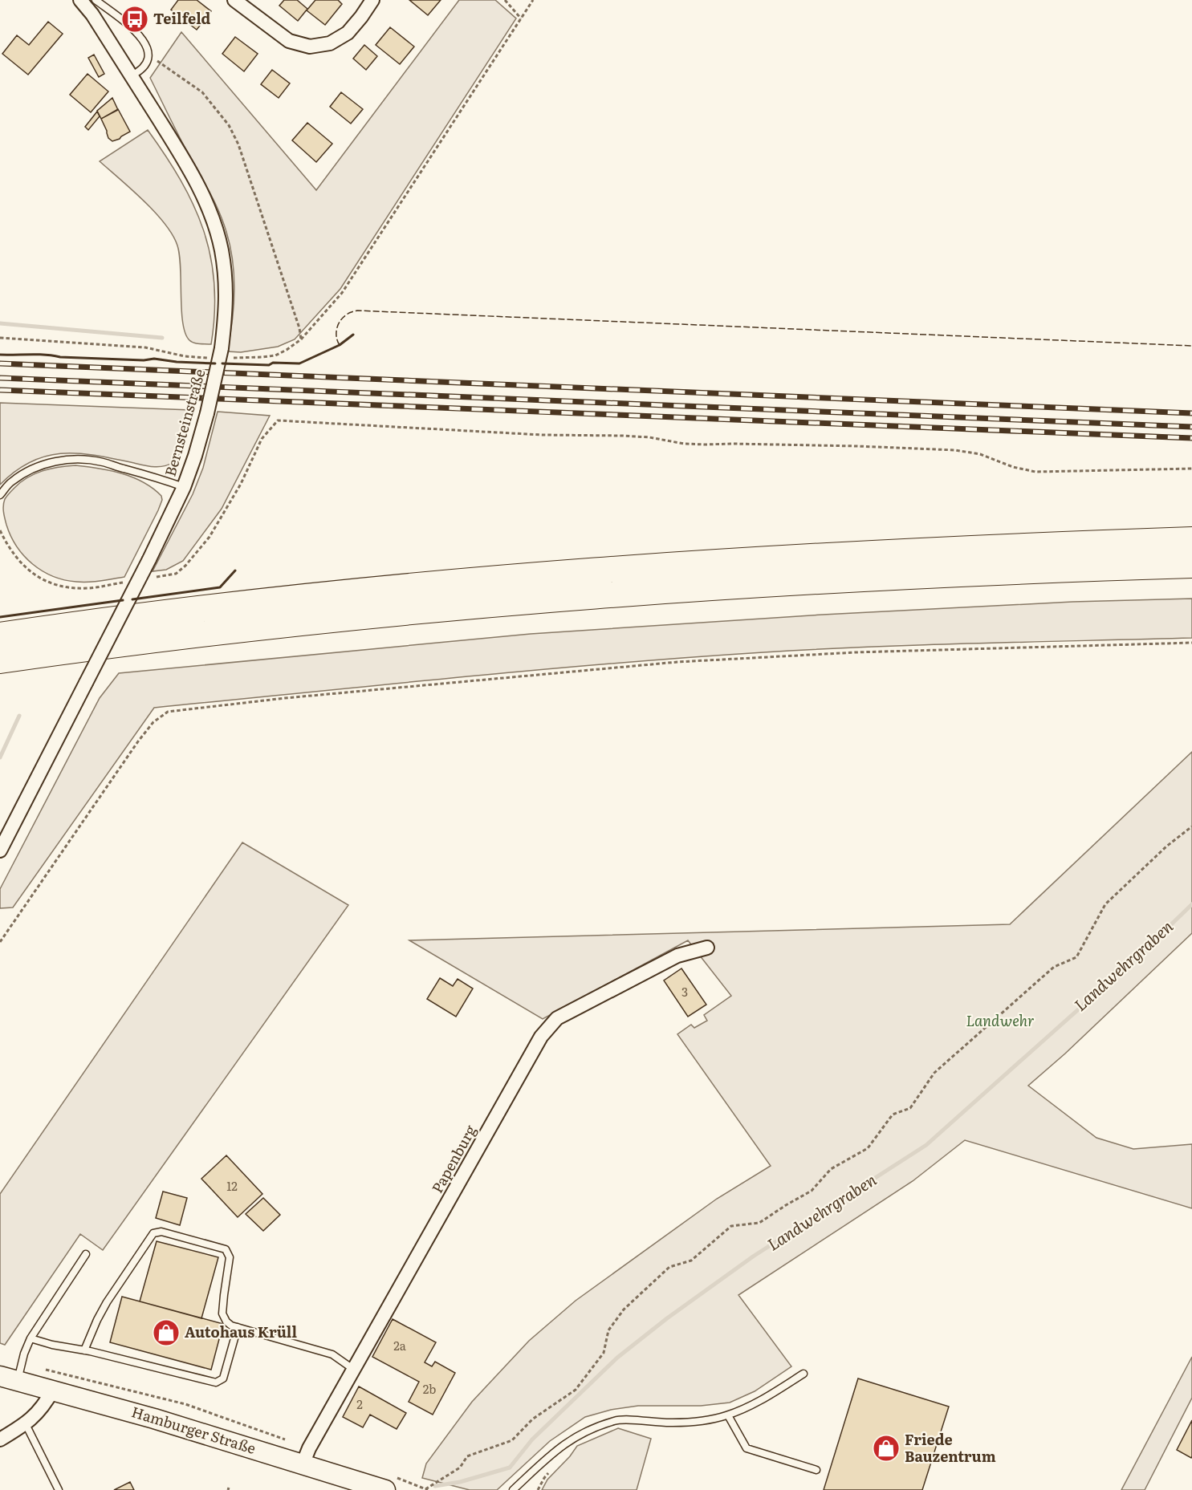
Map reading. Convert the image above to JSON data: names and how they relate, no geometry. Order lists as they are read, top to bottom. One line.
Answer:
{"streets":{"main road":["Hamburger Straße"],"street":["Bernsteinstraße","Papenburg"]},"crossings":[["Papenburg","Hamburger Straße"]],"water":["Landwehrgraben"],"parks":["Landwehr"],"places":{"bus stop":["Teilfeld"],"shop":["Autohaus Krüll","Friede Bauzentrum"]},"house_numbers":["3","12","2a","2b","2"]}
